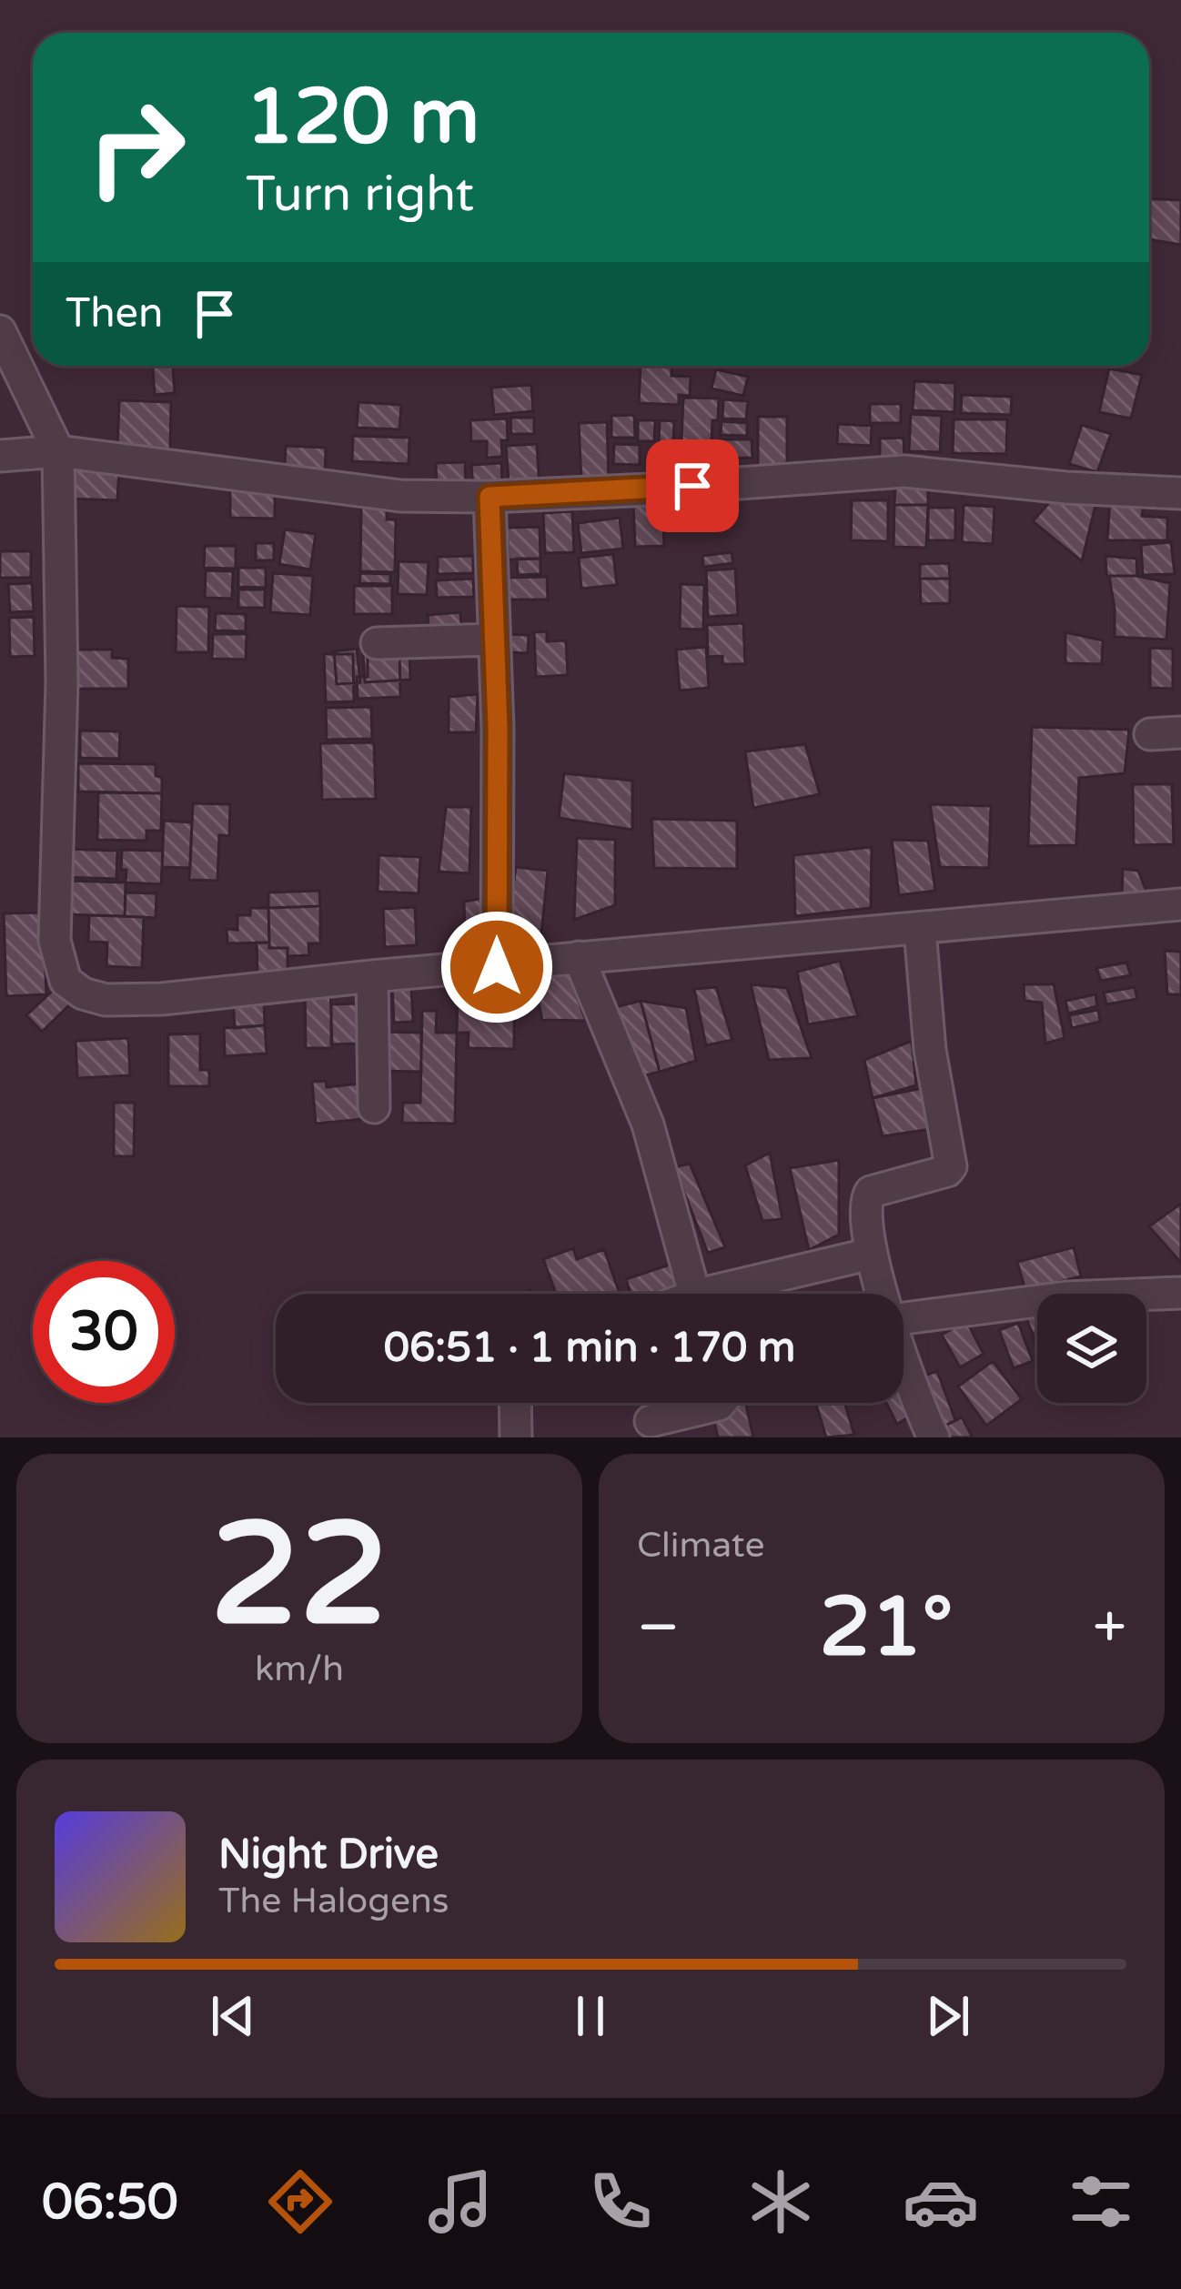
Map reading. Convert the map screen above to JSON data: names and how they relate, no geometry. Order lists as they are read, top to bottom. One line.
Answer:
{"page":{"turn":["120 m","Turn right"],"then":"Then","limit":"30","trip":"06:51 · 1 min · 170 m","tile":[["22","km/h"],"Climate"],"heat":["−","21°","+"],"song":["Night Drive","The Halogens"],"tabs":"06:50"}}
